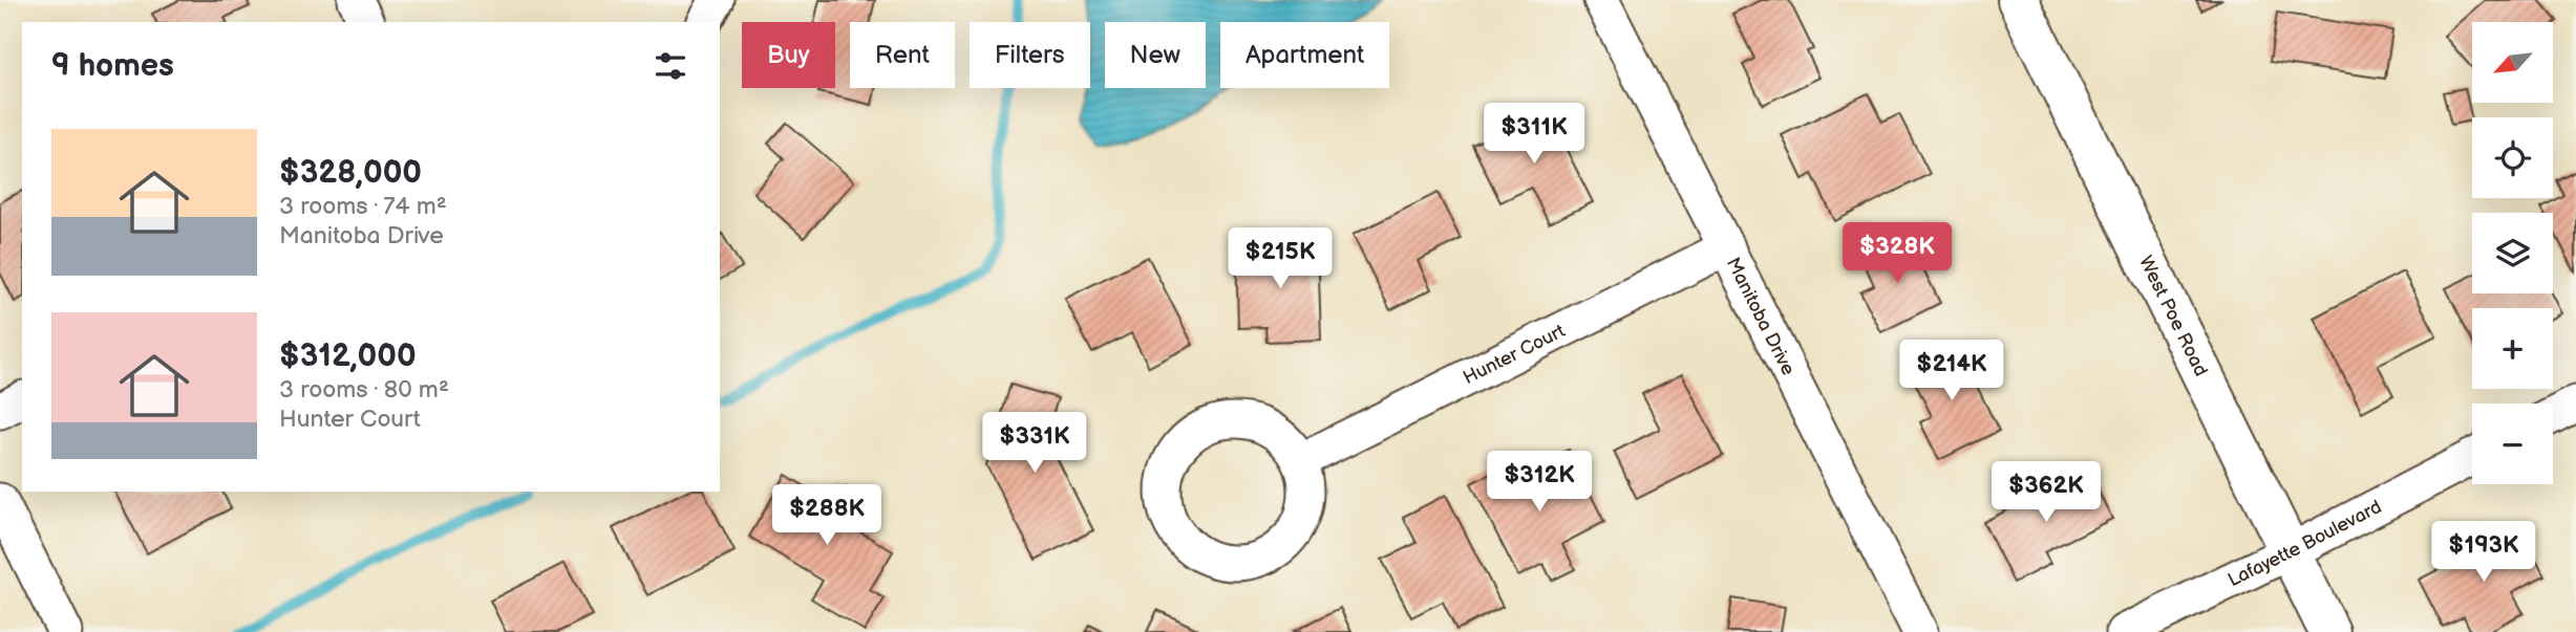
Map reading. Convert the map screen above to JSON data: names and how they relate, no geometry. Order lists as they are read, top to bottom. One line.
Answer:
{"streets":{"street":["Manitoba Drive","West Poe Road","Hunter Court","Lafayette Boulevard"]},"crossings":[["Manitoba Drive","Hunter Court"],["West Poe Road","Lafayette Boulevard"]],"north":"bottom left","page":{"map_buttons":["+","−"],"chip":["Buy","Rent","Filters","New","Apartment"],"heading":"9 homes","price":["$311K","$328K","$215K","$214K","$331K","$312K","$362K","$288K","$193K"],"list":[{"name":"$328,000","note":"3 rooms · 74 m² · Manitoba Drive"},{"name":"$312,000","note":"3 rooms · 80 m² · Hunter Court"}]}}
